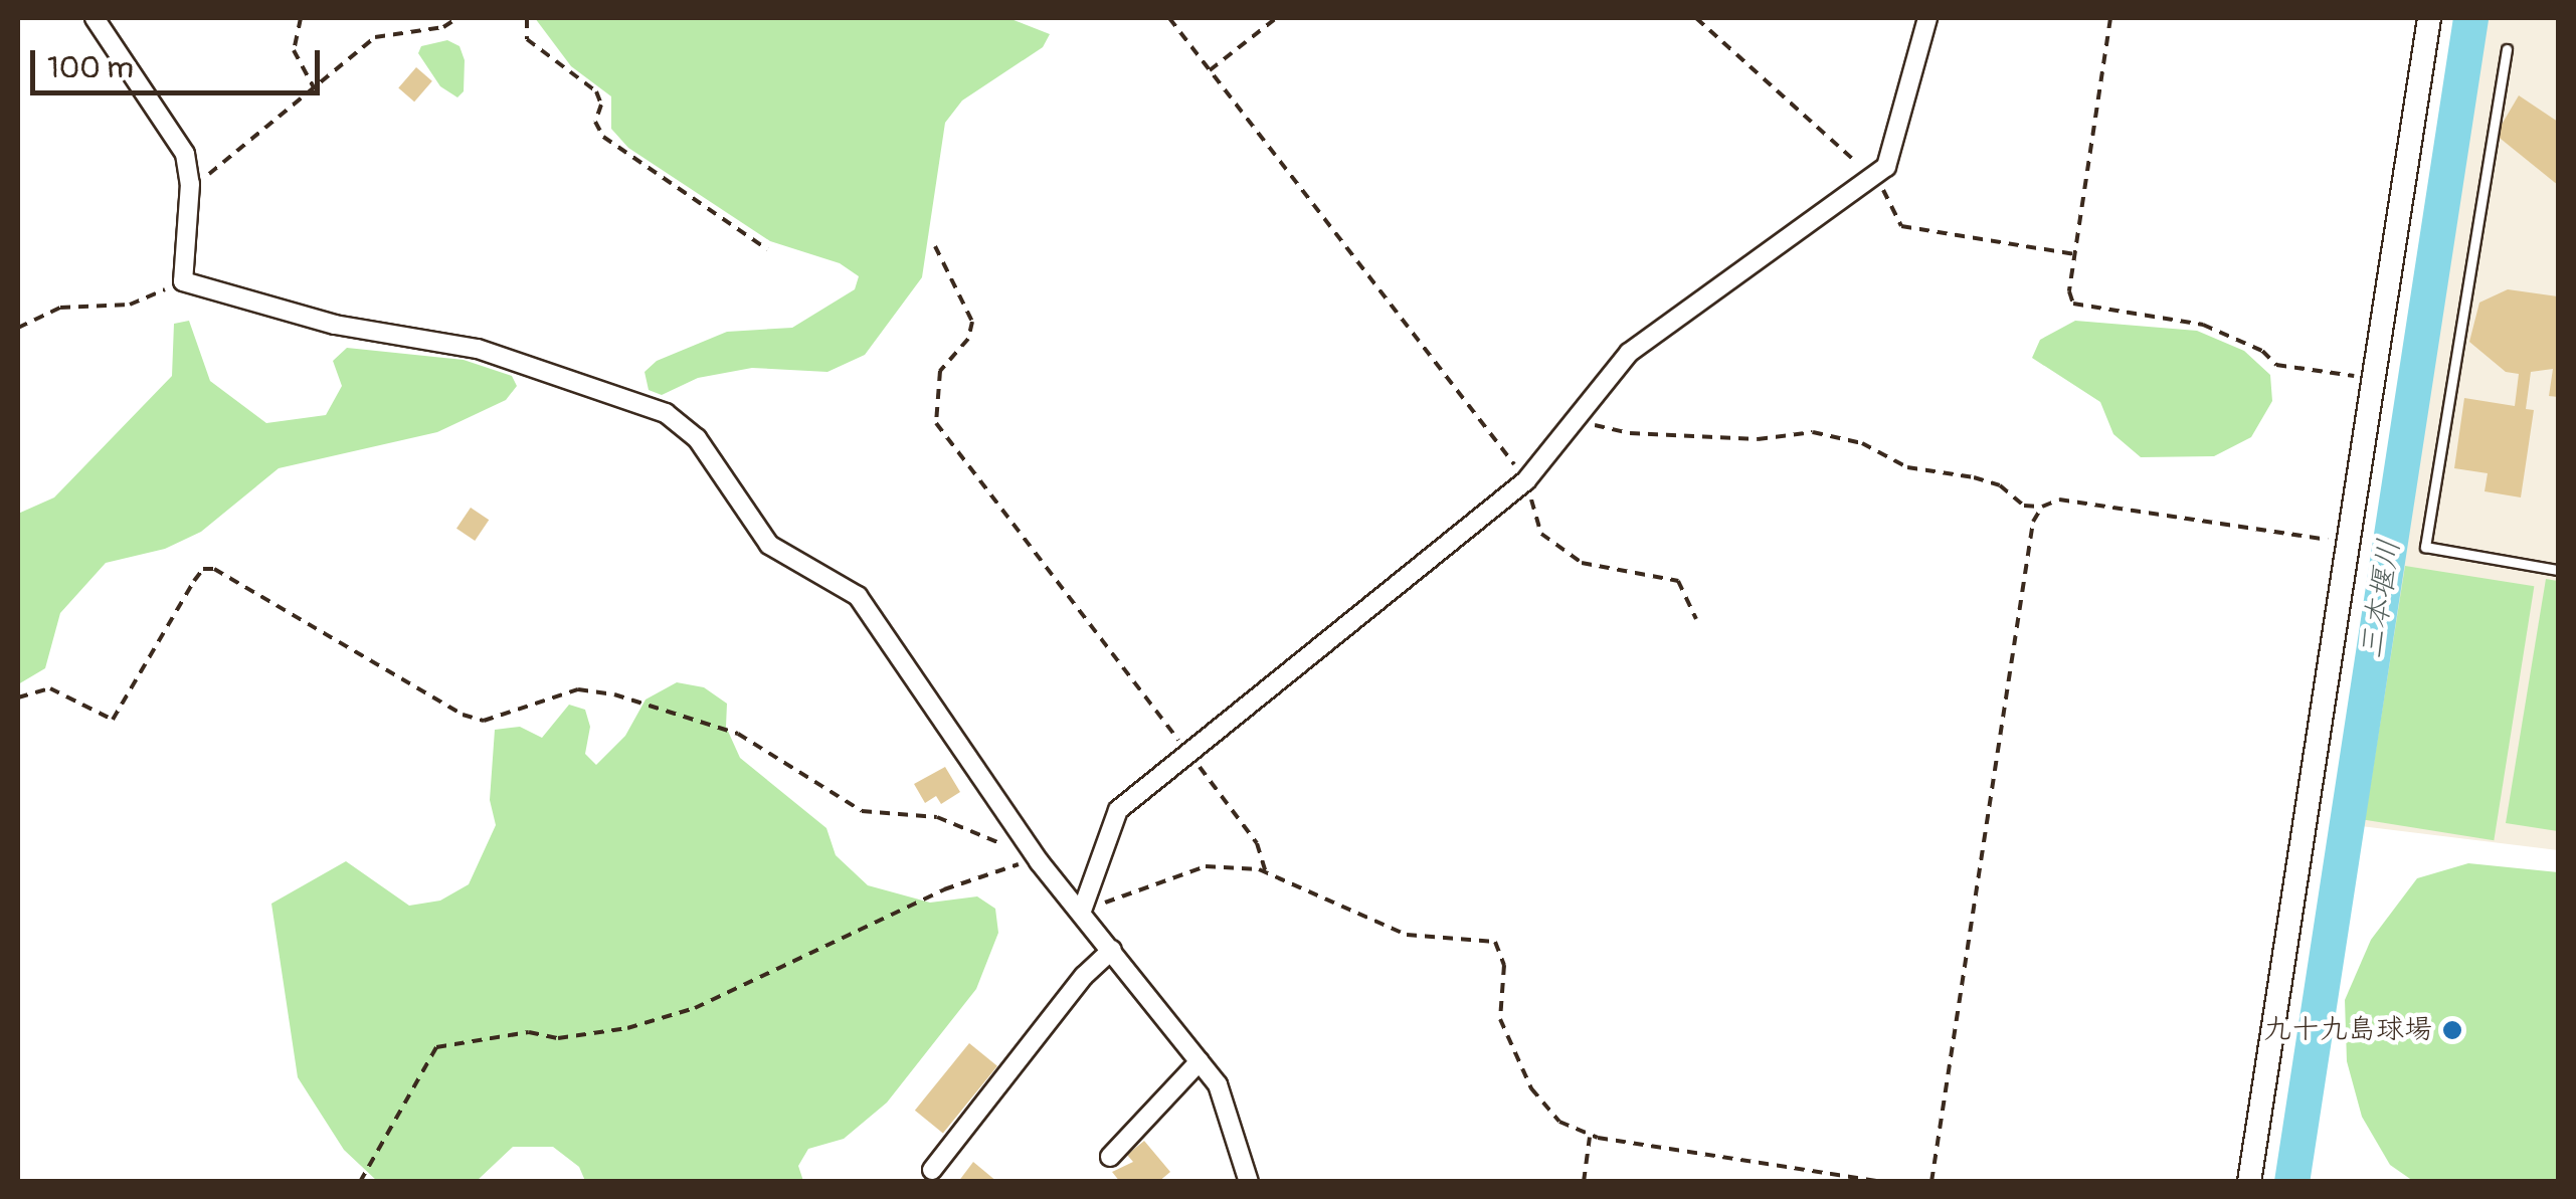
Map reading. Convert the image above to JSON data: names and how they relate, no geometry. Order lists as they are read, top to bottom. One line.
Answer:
{"water":["三本堰川"],"places":["九十九島球場"],"scale_bar":"100 m"}
